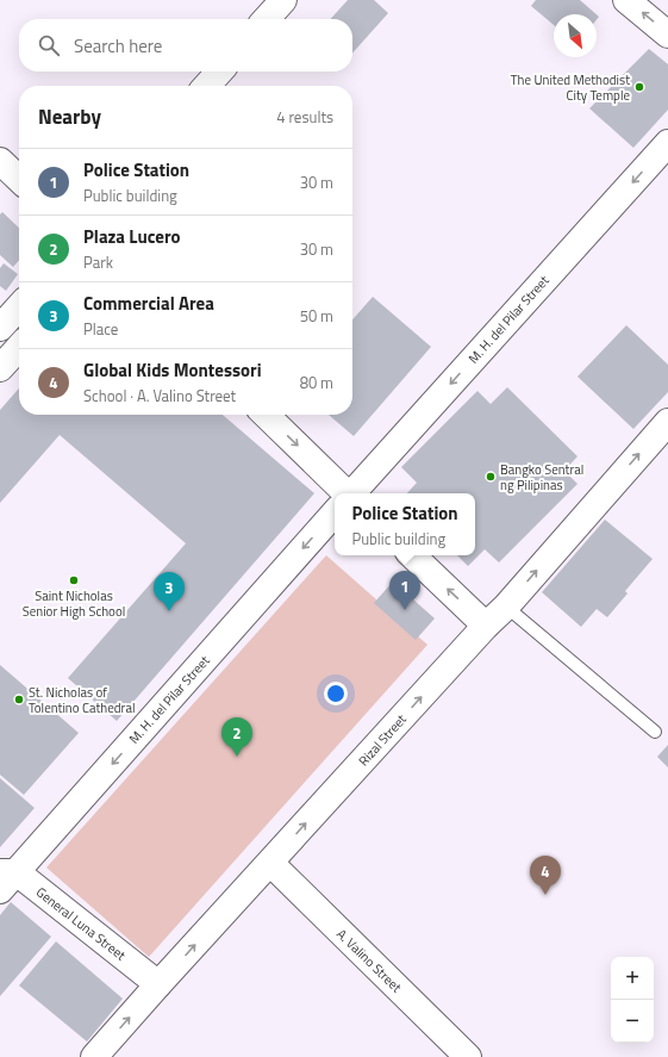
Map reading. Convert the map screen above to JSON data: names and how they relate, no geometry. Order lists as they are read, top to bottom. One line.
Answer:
{"streets":{"main road":["M. H. del Pilar Street","Rizal Street","General Luna Street","A. Valino Street"]},"crossings":[["M. H. del Pilar Street","General Luna Street"],["Rizal Street","General Luna Street"],["Rizal Street","A. Valino Street"]],"one_way":["M. H. del Pilar Street","Rizal Street"],"places":["The United Methodist City Temple","Bangko Sentral ng Pilipinas","Saint Nicholas Senior High School","St. Nicholas of Tolentino Cathedral"],"north":"bottom right","page":{"search":"Search here","heading":["Nearby","4 results"],"list":[{"mark":"1","name":"Police Station","note":"Public building","value":"30 m"},{"mark":"2","name":"Plaza Lucero","note":"Park","value":"30 m"},{"mark":"3","name":"Commercial Area","note":"Place","value":"50 m"},{"mark":"4","name":"Global Kids Montessori","note":"School · A. Valino Street","value":"80 m"}],"popup":["Police Station","Public building"],"pins":["1","3","2","4"],"map_buttons":["+","−"]}}
